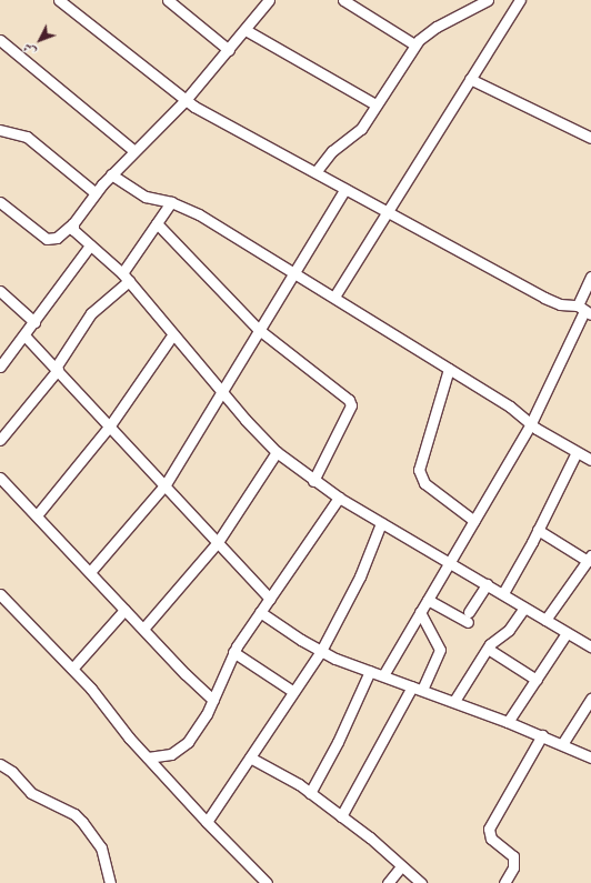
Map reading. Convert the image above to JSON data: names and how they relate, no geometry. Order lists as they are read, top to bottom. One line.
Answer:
{"north":"bottom left"}
